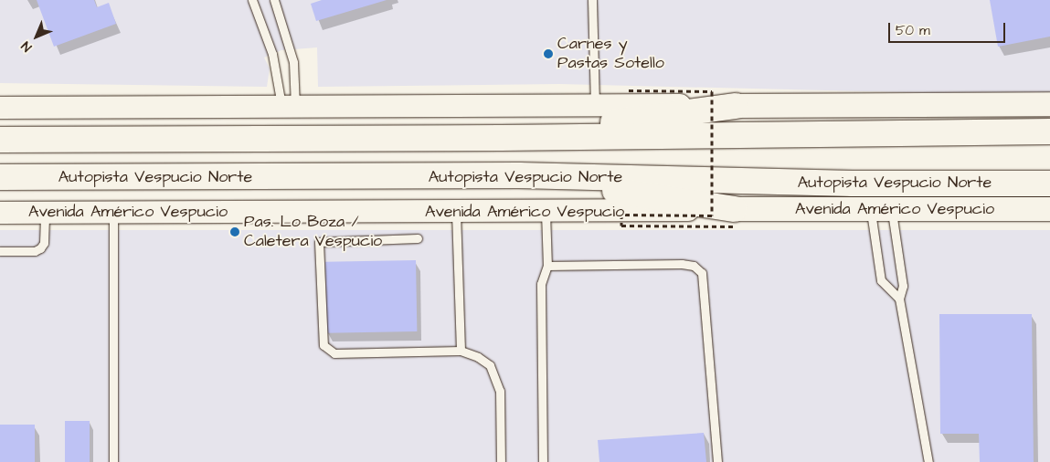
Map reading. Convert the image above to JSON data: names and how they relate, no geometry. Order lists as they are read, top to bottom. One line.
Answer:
{"streets":{"highway":["Autopista Vespucio Norte"],"main road":["Avenida Américo Vespucio"]},"places":["Carnes y Pastas Sotello","Pas. Lo Boza / Caletera Vespucio"],"scale_bar":"50 m","north":"bottom left"}
